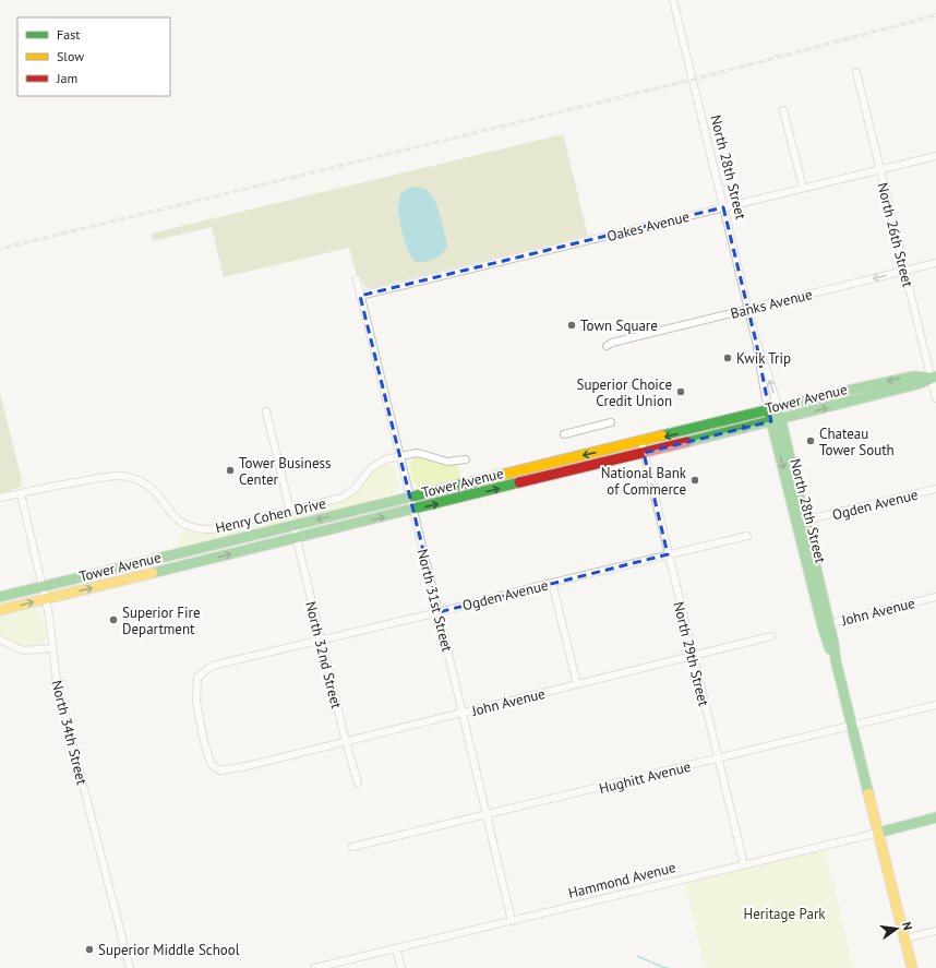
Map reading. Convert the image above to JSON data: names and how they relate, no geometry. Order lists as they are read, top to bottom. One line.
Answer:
{"streets":{"main road":["North 28th Street","Tower Avenue","Hammond Avenue"],"street":["Oakes Avenue","North 26th Street","Banks Avenue","Ogden Avenue","Henry Cohen Drive","North 31st Street","John Avenue","North 29th Street","North 32nd Street","North 34th Street","Hughitt Avenue"]},"crossings":[["North 28th Street","Oakes Avenue"],["North 28th Street","Banks Avenue"],["North 28th Street","Tower Avenue"],["North 28th Street","Ogden Avenue"],["North 28th Street","John Avenue"],["North 28th Street","Hughitt Avenue"],["North 28th Street","Hammond Avenue"],["Oakes Avenue","North 26th Street"],["Oakes Avenue","North 31st Street"],["North 26th Street","Banks Avenue"],["North 26th Street","Tower Avenue"],["Tower Avenue","North 31st Street"],["Tower Avenue","North 29th Street"],["Tower Avenue","North 32nd Street"],["Tower Avenue","North 34th Street"],["Ogden Avenue","North 31st Street"],["Ogden Avenue","John Avenue"],["Ogden Avenue","North 29th Street"],["Ogden Avenue","North 32nd Street"],["Henry Cohen Drive","North 31st Street"],["Henry Cohen Drive","North 34th Street"],["North 31st Street","John Avenue"],["North 31st Street","Hughitt Avenue"],["North 31st Street","Hammond Avenue"],["John Avenue","North 29th Street"],["John Avenue","North 32nd Street"],["North 29th Street","Hughitt Avenue"],["North 29th Street","Hammond Avenue"]],"one_way":["Banks Avenue"],"parks":["Heritage Park"],"places":["Town Square","Kwik Trip","Superior Choice Credit Union","Chateau Tower South","Tower Business Center","National Bank of Commerce","Superior Fire Department","Superior Middle School"],"legend":["Fast","Slow","Jam"],"north":"right"}
